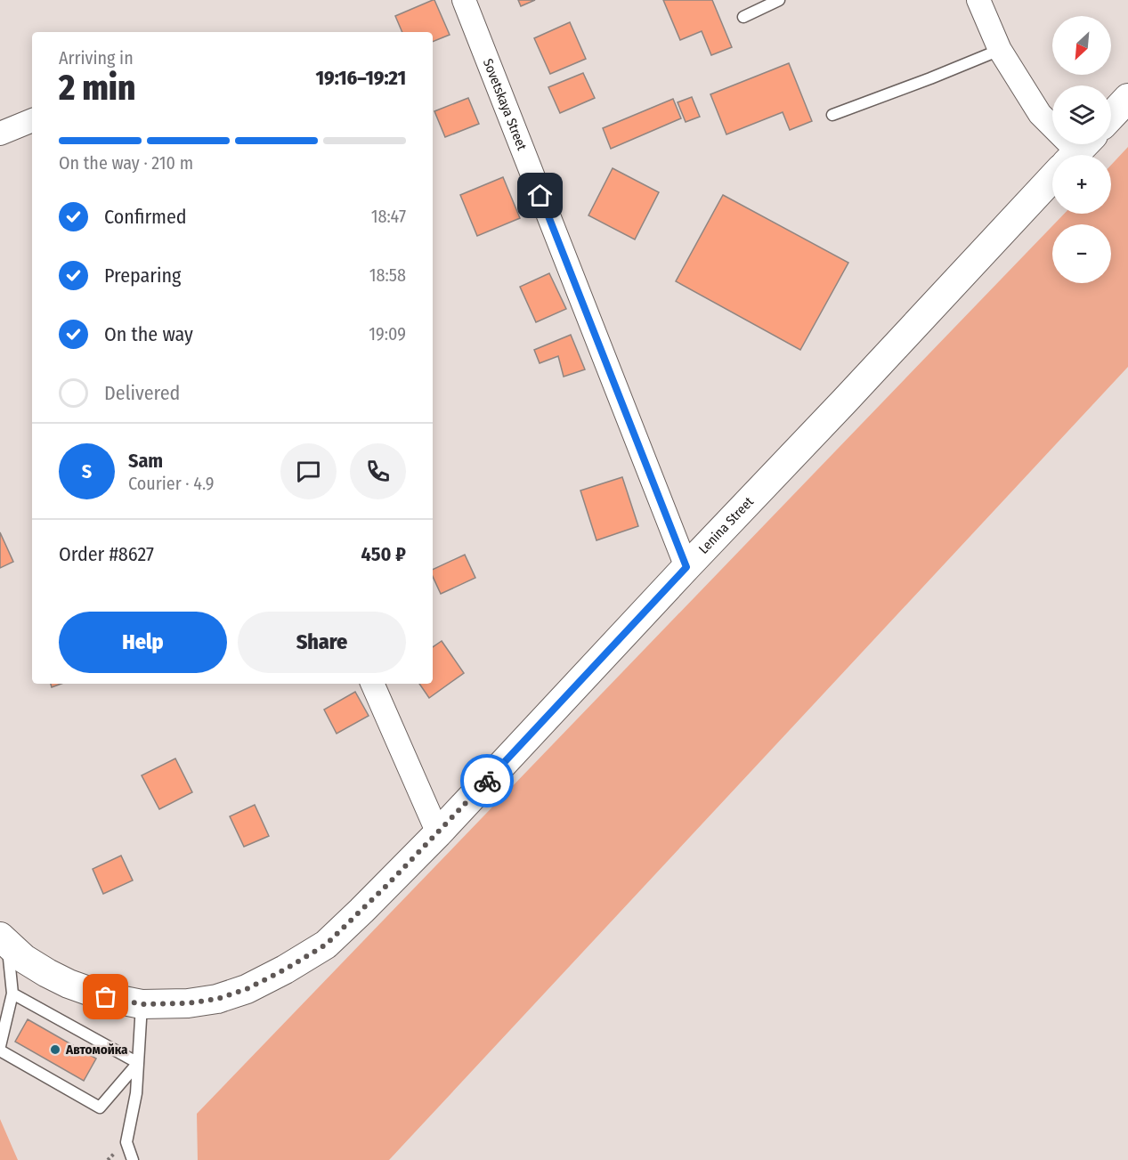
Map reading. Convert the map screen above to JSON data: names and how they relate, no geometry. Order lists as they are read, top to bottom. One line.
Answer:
{"streets":{"street":["Sovetskaya Street","Lenina Street"]},"crossings":[["Sovetskaya Street","Lenina Street"]],"places":["Автомойка"],"north":"bottom left","page":{"map_buttons":["+","−"],"heading":["2 min","Arriving in","19:16–19:21"],"panel":["Sam","Courier · 4.9","Order #8627","450 ₽"],"bar":"On the way · 210 m","list":[["Confirmed","18:47"],["Preparing","18:58"],["On the way","19:09"],"Delivered"],"round":"S","buttons":["Help","Share"]}}
